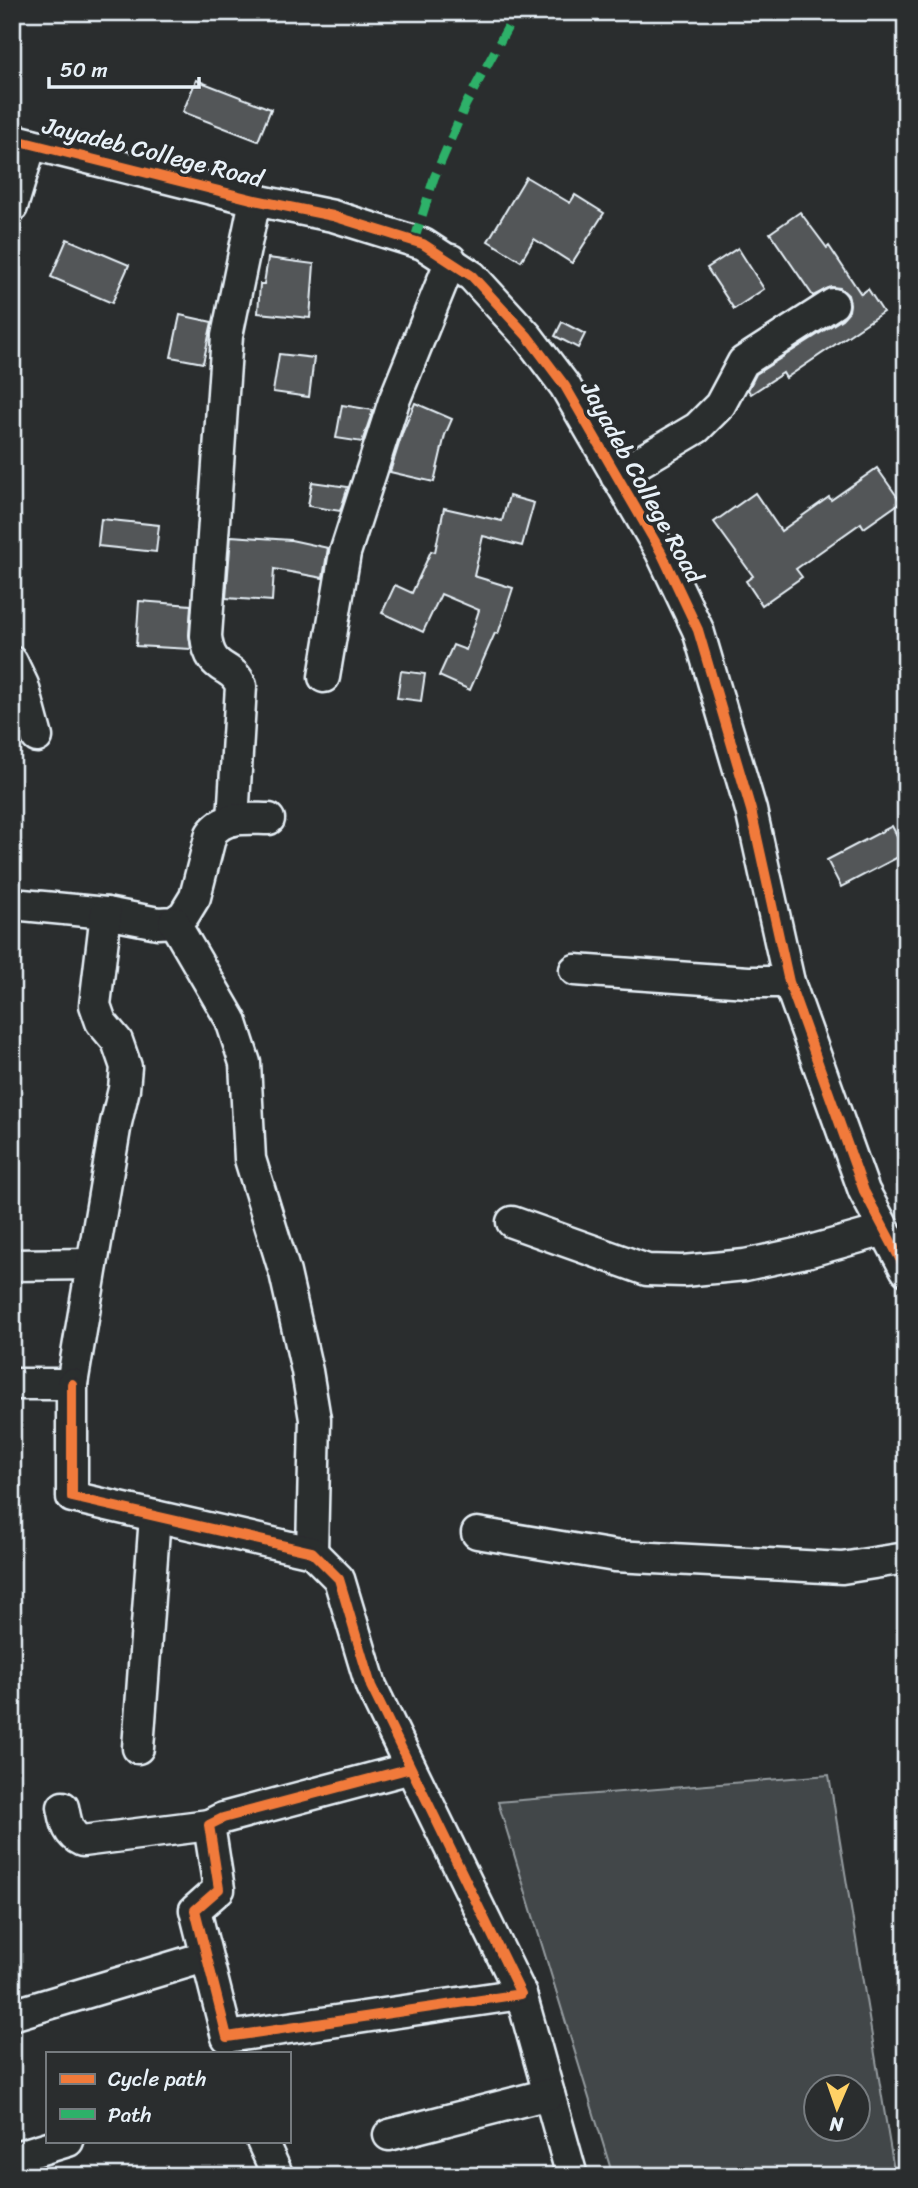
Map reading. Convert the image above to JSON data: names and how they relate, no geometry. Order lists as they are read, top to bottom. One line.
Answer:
{"streets":{"street":["Jayadeb College Road"]},"legend":["Cycle path","Path"],"scale_bar":"50 m","north":"bottom"}
